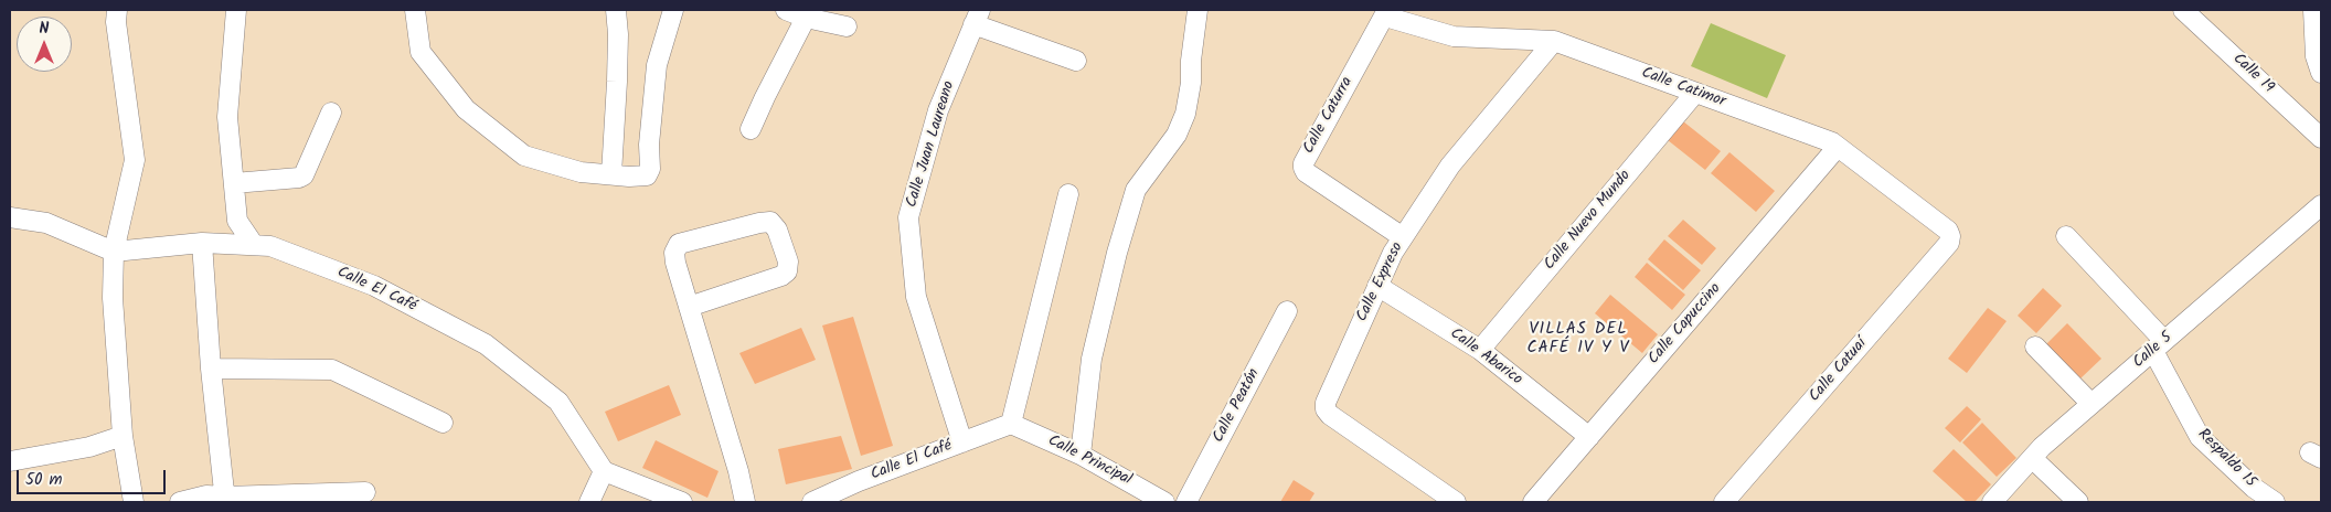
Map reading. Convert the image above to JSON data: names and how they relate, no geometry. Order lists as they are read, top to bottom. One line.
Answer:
{"streets":{"street":["Calle 19","Calle Catimor","Calle Caturra","Calle Juan Laureano","Calle Nuevo Mundo","Calle Expreso","Calle El Café","Calle Capuccino","Calle 5","Calle Abarico","Calle Catuaí","Calle Peatón","Respaldo 15","Calle Principal"]},"crossings":[["Calle Catimor","Calle Caturra"],["Calle Catimor","Calle Nuevo Mundo"],["Calle Catimor","Calle Expreso"],["Calle Catimor","Calle Capuccino"],["Calle Catimor","Calle Catuaí"],["Calle Caturra","Calle Expreso"],["Calle Juan Laureano","Calle El Café"],["Calle Nuevo Mundo","Calle Abarico"],["Calle Expreso","Calle Abarico"],["Calle El Café","Calle Principal"],["Calle Capuccino","Calle Abarico"],["Calle 5","Respaldo 15"]],"districts":["VILLAS DEL CAFÉ IV Y V"],"scale_bar":"50 m","north":"top"}
